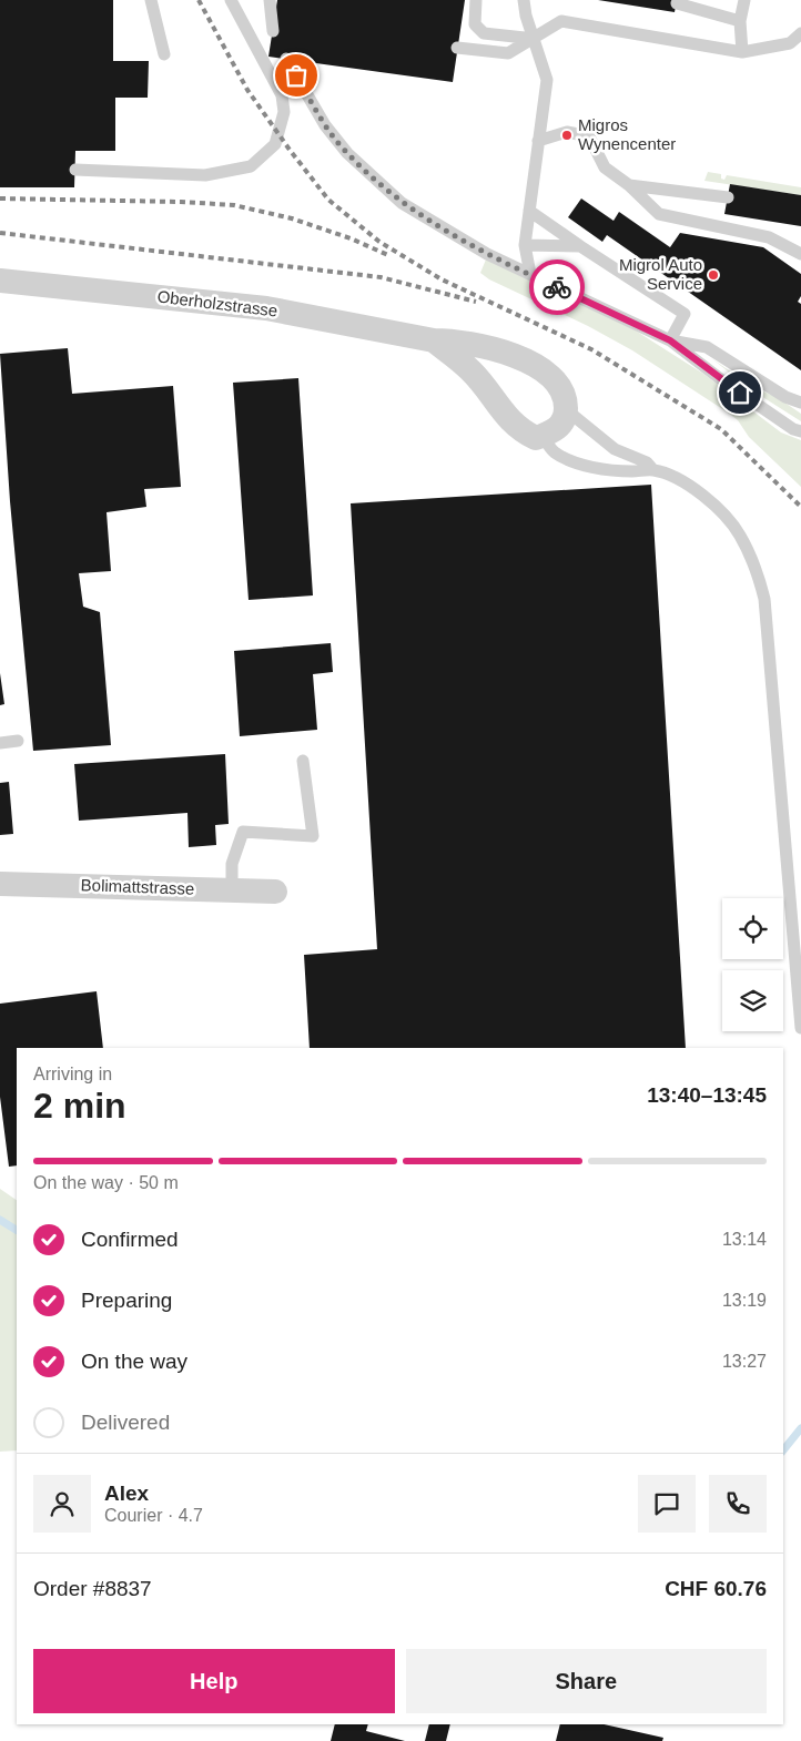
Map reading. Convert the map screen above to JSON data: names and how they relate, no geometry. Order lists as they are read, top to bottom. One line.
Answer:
{"streets":{"street":["Oberholzstrasse","Bolimattstrasse"]},"places":["Migros Wynencenter","Migrol Auto Service"],"page":{"heading":["2 min","Arriving in","13:40–13:45"],"panel":["Alex","Courier · 4.7","Order #8837","CHF 60.76"],"bar":"On the way · 50 m","list":[["Confirmed","13:14"],["Preparing","13:19"],["On the way","13:27"],"Delivered"],"buttons":["Help","Share"]}}
